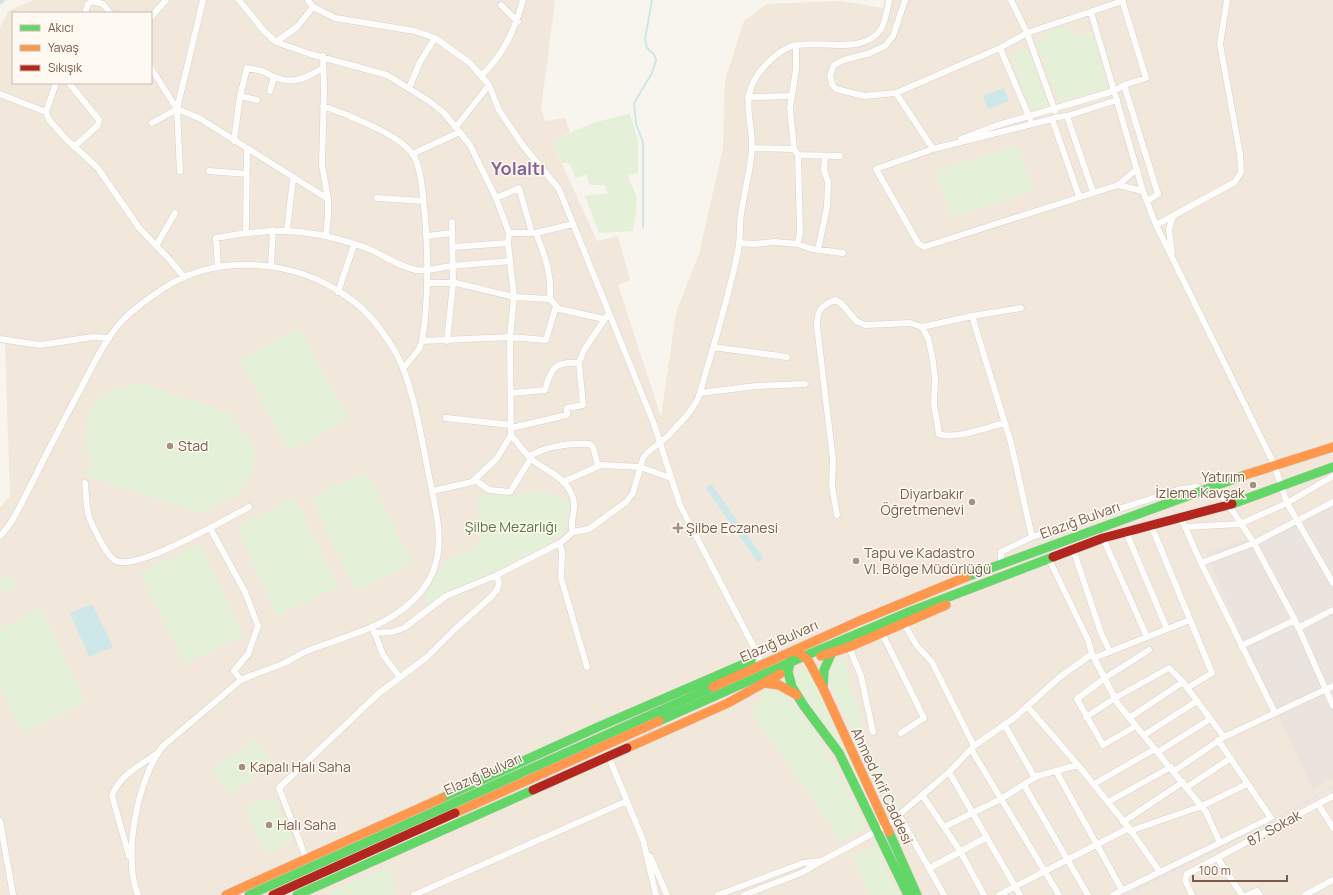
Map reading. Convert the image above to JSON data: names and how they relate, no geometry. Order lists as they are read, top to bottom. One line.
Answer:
{"streets":{"main road":["Elazığ Bulvarı","Ahmed Arif Caddesi"],"street":["87. Sokak"]},"crossings":[["Elazığ Bulvarı","Ahmed Arif Caddesi"]],"districts":["Yolaltı"],"parks":["Şilbe Mezarlığı"],"places":{"other":["Stad","Yatırım İzleme Kavşak","Diyarbakır Öğretmenevi","Tapu ve Kadastro VI. Bölge Müdürlüğü","Kapalı Halı Saha","Halı Saha"],"health":["Şilbe Eczanesi"]},"legend":["Akıcı","Yavaş","Sıkışık"],"scale_bar":"100 m"}
